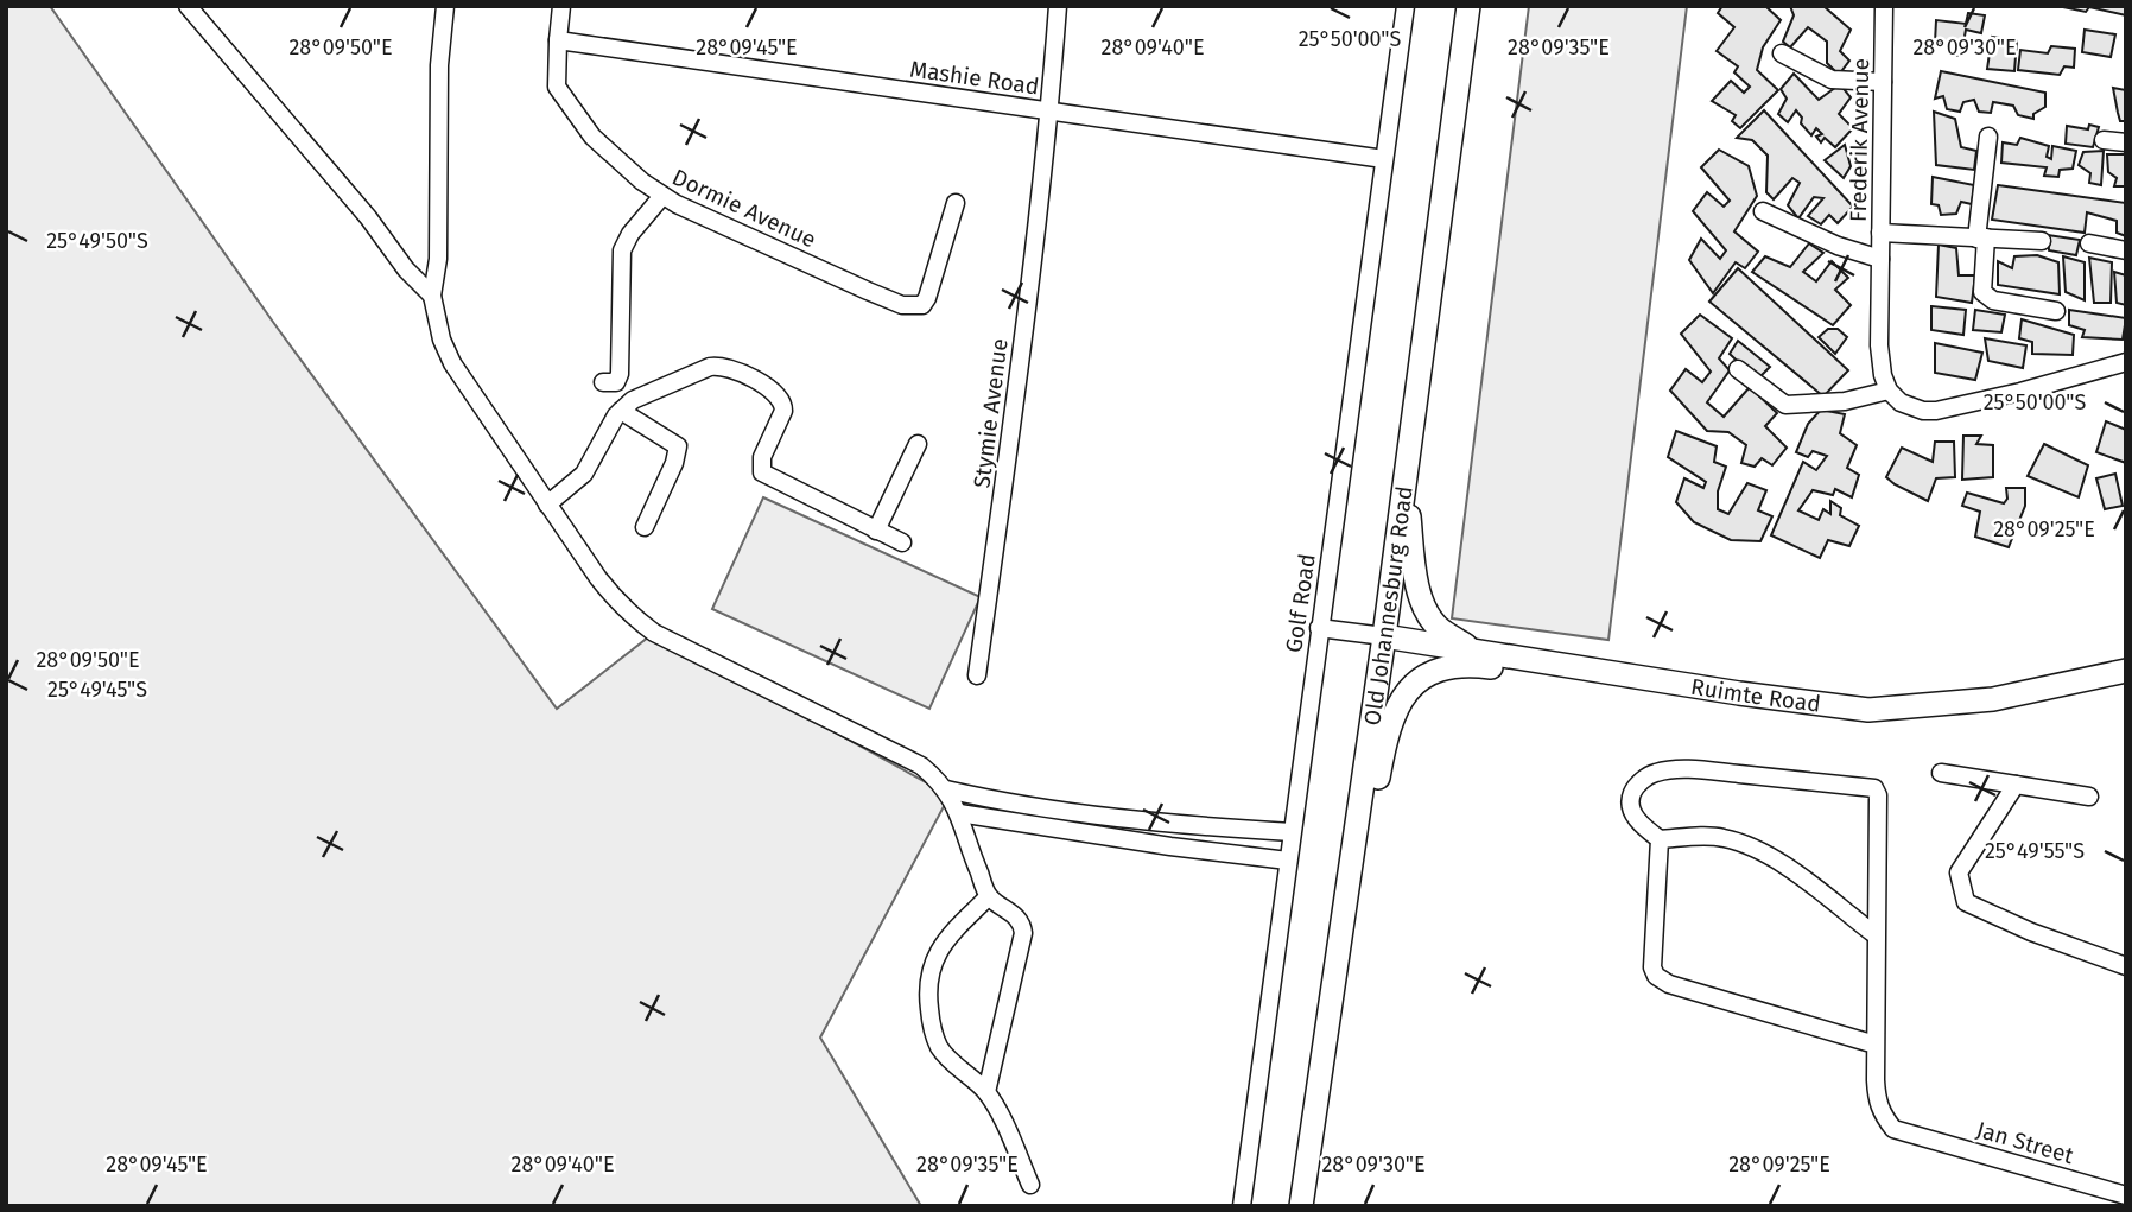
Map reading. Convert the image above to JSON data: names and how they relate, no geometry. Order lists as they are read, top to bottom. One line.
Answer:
{"streets":{"main road":["Old Johannesburg Road","Ruimte Road"],"street":["Mashie Road","Frederik Avenue","Dormie Avenue","Stymie Avenue","Golf Road","Jan Street"]},"crossings":[["Mashie Road","Dormie Avenue"],["Mashie Road","Stymie Avenue"],["Mashie Road","Golf Road"],["Old Johannesburg Road","Ruimte Road"]],"coordinates":["25°50'00\"S","28°09'50\"E","28°09'45\"E","28°09'40\"E","28°09'35\"E","28°09'30\"E","25°49'50\"S","28°09'25\"E","25°49'45\"S","25°49'55\"S"]}
